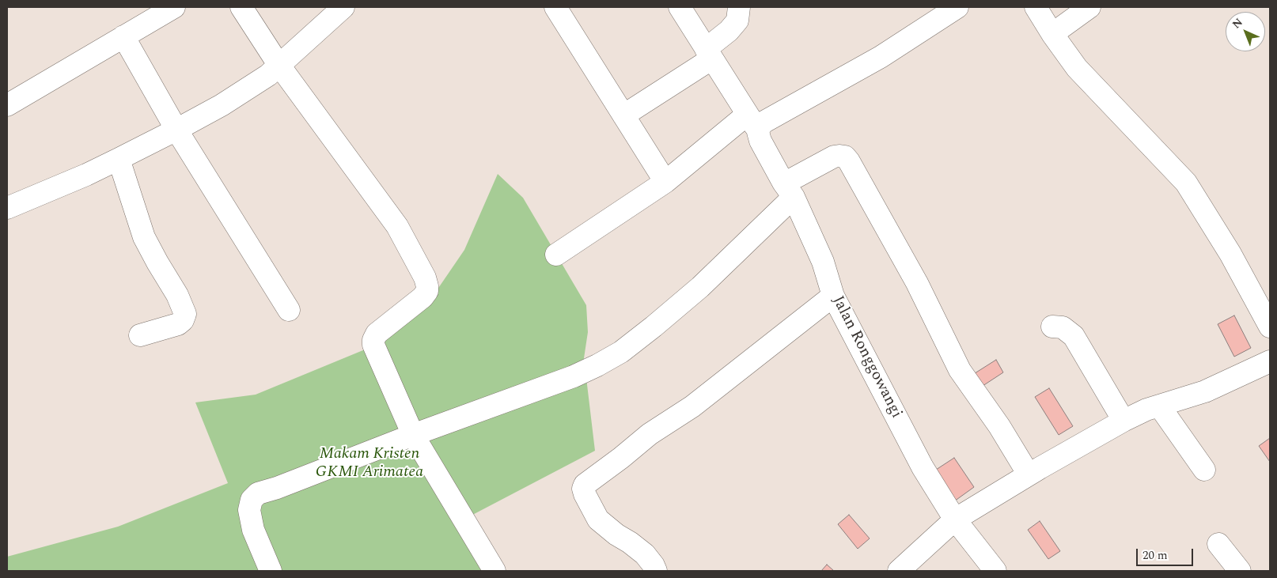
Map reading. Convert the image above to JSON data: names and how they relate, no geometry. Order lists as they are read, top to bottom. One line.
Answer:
{"streets":{"street":["Jalan Ronggowangi"]},"parks":["Makam Kristen GKMI Arimatea"],"scale_bar":"20 m","north":"top left"}
